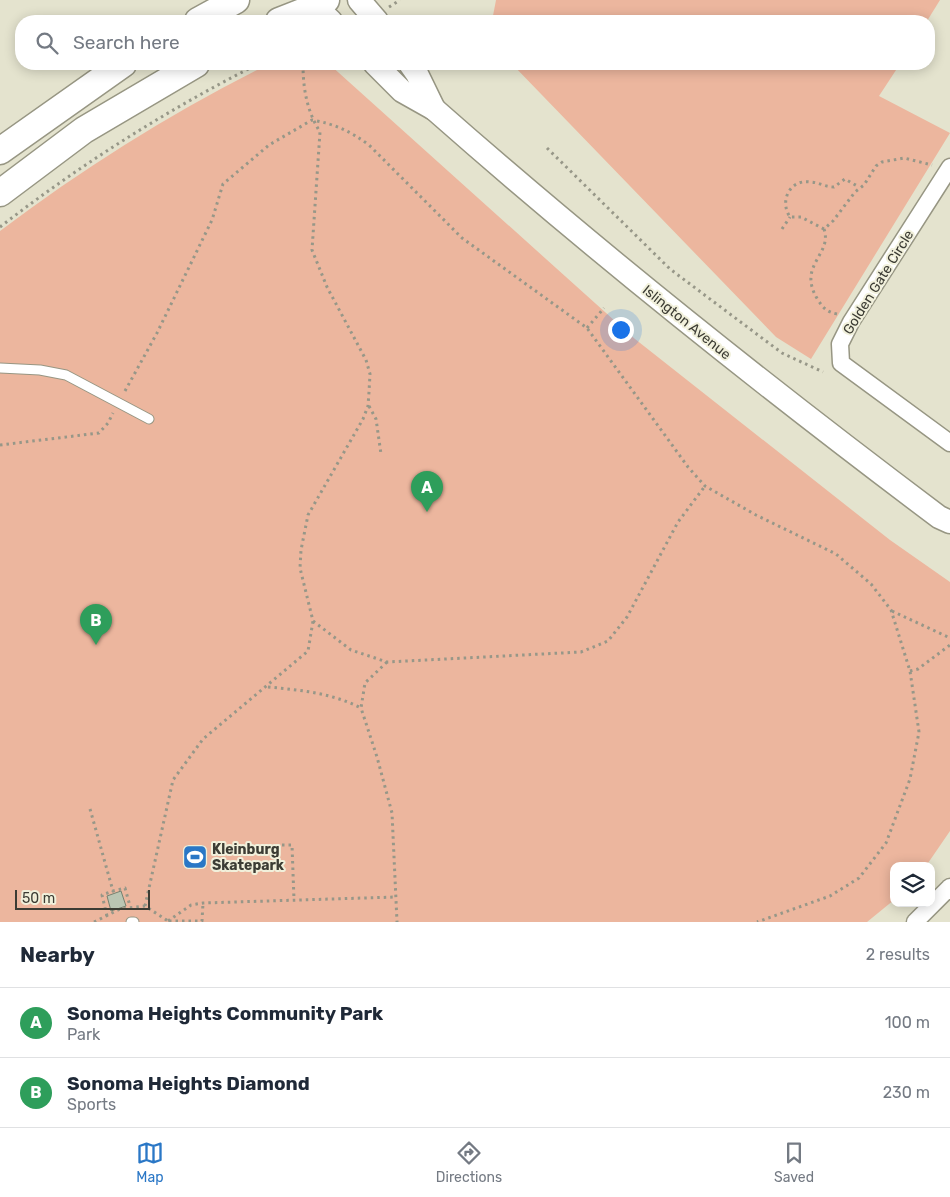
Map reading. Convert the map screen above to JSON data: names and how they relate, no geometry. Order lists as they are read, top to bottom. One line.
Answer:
{"streets":{"main road":["Islington Avenue"],"street":["Golden Gate Circle"]},"places":{"sports":["Kleinburg Skatepark"]},"scale_bar":"50 m","page":{"search":"Search here","pins":["A","B"],"scale":"50 m","heading":["Nearby","2 results"],"list":[{"mark":"A","name":"Sonoma Heights Community Park","note":"Park","value":"100 m"},{"mark":"B","name":"Sonoma Heights Diamond","note":"Sports","value":"230 m"}],"nav":["Map","Directions","Saved"]}}
